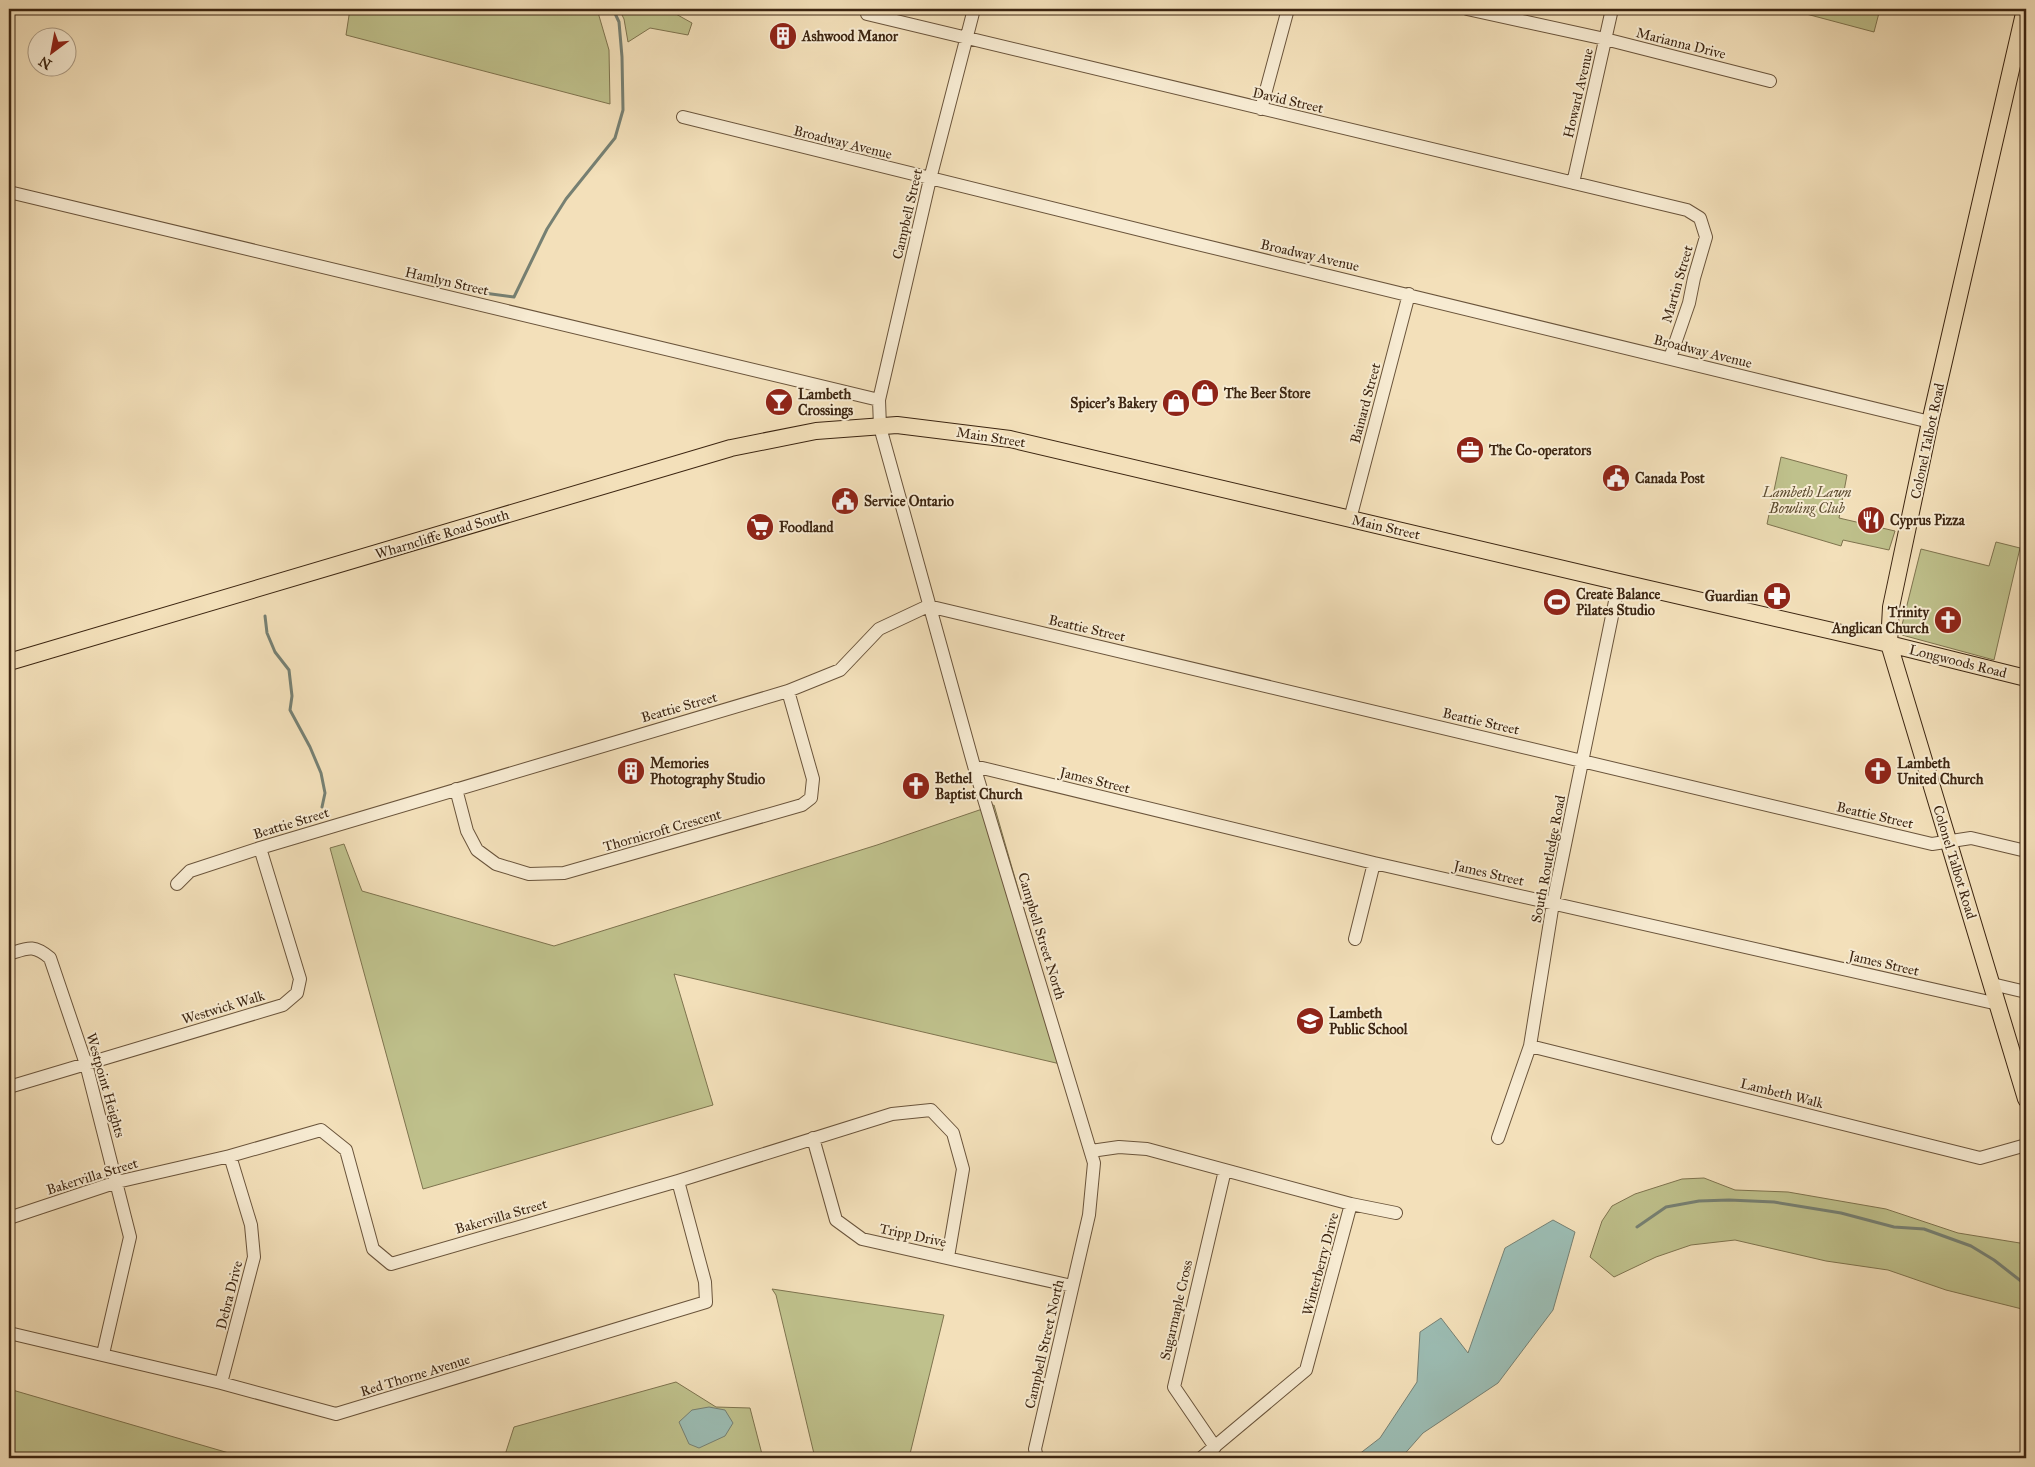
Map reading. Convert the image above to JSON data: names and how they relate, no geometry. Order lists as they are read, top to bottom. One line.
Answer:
{"streets":{"main road":["Main Street","Colonel Talbot Road","Wharncliffe Road South","Longwoods Road"],"street":["Marianna Drive","Howard Avenue","David Street","Broadway Avenue","Campbell Street","Hamlyn Street","Martin Street","Bainard Street","Beattie Street","James Street","Thornicroft Crescent","South Routledge Road","Campbell Street North","Westwick Walk","Westpoint Heights","Lambeth Walk","Bakervilla Street","Tripp Drive","Winterberry Drive","Debra Drive","Sugarmaple Cross","Red Thorne Avenue"]},"crossings":[["Marianna Drive","Howard Avenue"],["Howard Avenue","David Street"],["David Street","Campbell Street"],["David Street","Martin Street"],["Broadway Avenue","Campbell Street"],["Broadway Avenue","Martin Street"],["Broadway Avenue","Bainard Street"],["Broadway Avenue","Colonel Talbot Road"],["Campbell Street","Hamlyn Street"],["Campbell Street","Main Street"],["Campbell Street","Wharncliffe Road South"],["Campbell Street","Campbell Street North"],["Bainard Street","Main Street"],["Main Street","Colonel Talbot Road"],["Main Street","Wharncliffe Road South"],["Main Street","Longwoods Road"],["Main Street","South Routledge Road"],["Main Street","Campbell Street North"],["Colonel Talbot Road","Beattie Street"],["Colonel Talbot Road","Longwoods Road"],["Colonel Talbot Road","James Street"],["Wharncliffe Road South","Campbell Street North"],["Beattie Street","Thornicroft Crescent"],["Beattie Street","South Routledge Road"],["Beattie Street","Campbell Street North"],["Beattie Street","Westwick Walk"],["James Street","South Routledge Road"],["James Street","Campbell Street North"],["South Routledge Road","Lambeth Walk"],["Campbell Street North","Tripp Drive"],["Campbell Street North","Winterberry Drive"],["Westwick Walk","Westpoint Heights"],["Westpoint Heights","Bakervilla Street"],["Westpoint Heights","Red Thorne Avenue"],["Bakervilla Street","Tripp Drive"],["Bakervilla Street","Debra Drive"],["Bakervilla Street","Red Thorne Avenue"],["Winterberry Drive","Sugarmaple Cross"],["Debra Drive","Red Thorne Avenue"]],"parks":["Lambeth Lawn Bowling Club"],"places":{"building":["Ashwood Manor","Memories Photography Studio"],"shop":["The Beer Store","Spicer's Bakery"],"bar":["Lambeth Crossings"],"office":["The Co-operators"],"public building":["Canada Post","Service Ontario"],"restaurant":["Cyprus Pizza"],"supermarket":["Foodland"],"pharmacy":["Guardian"],"sports":["Create Balance Pilates Studio"],"church":["Trinity Anglican Church","Lambeth United Church","Bethel Baptist Church"],"school or university":["Lambeth Public School"]},"north":"bottom left"}
